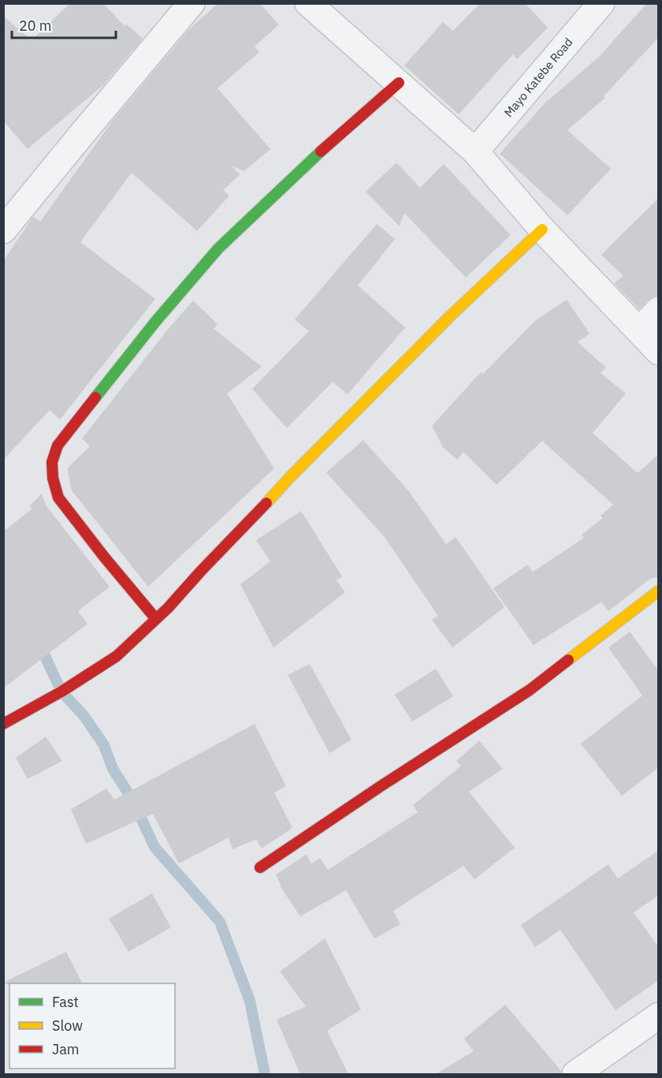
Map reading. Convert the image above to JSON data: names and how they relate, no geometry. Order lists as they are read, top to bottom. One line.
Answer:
{"streets":{"street":["Mayo Katebe Road"]},"legend":["Fast","Slow","Jam"],"scale_bar":"20 m"}
